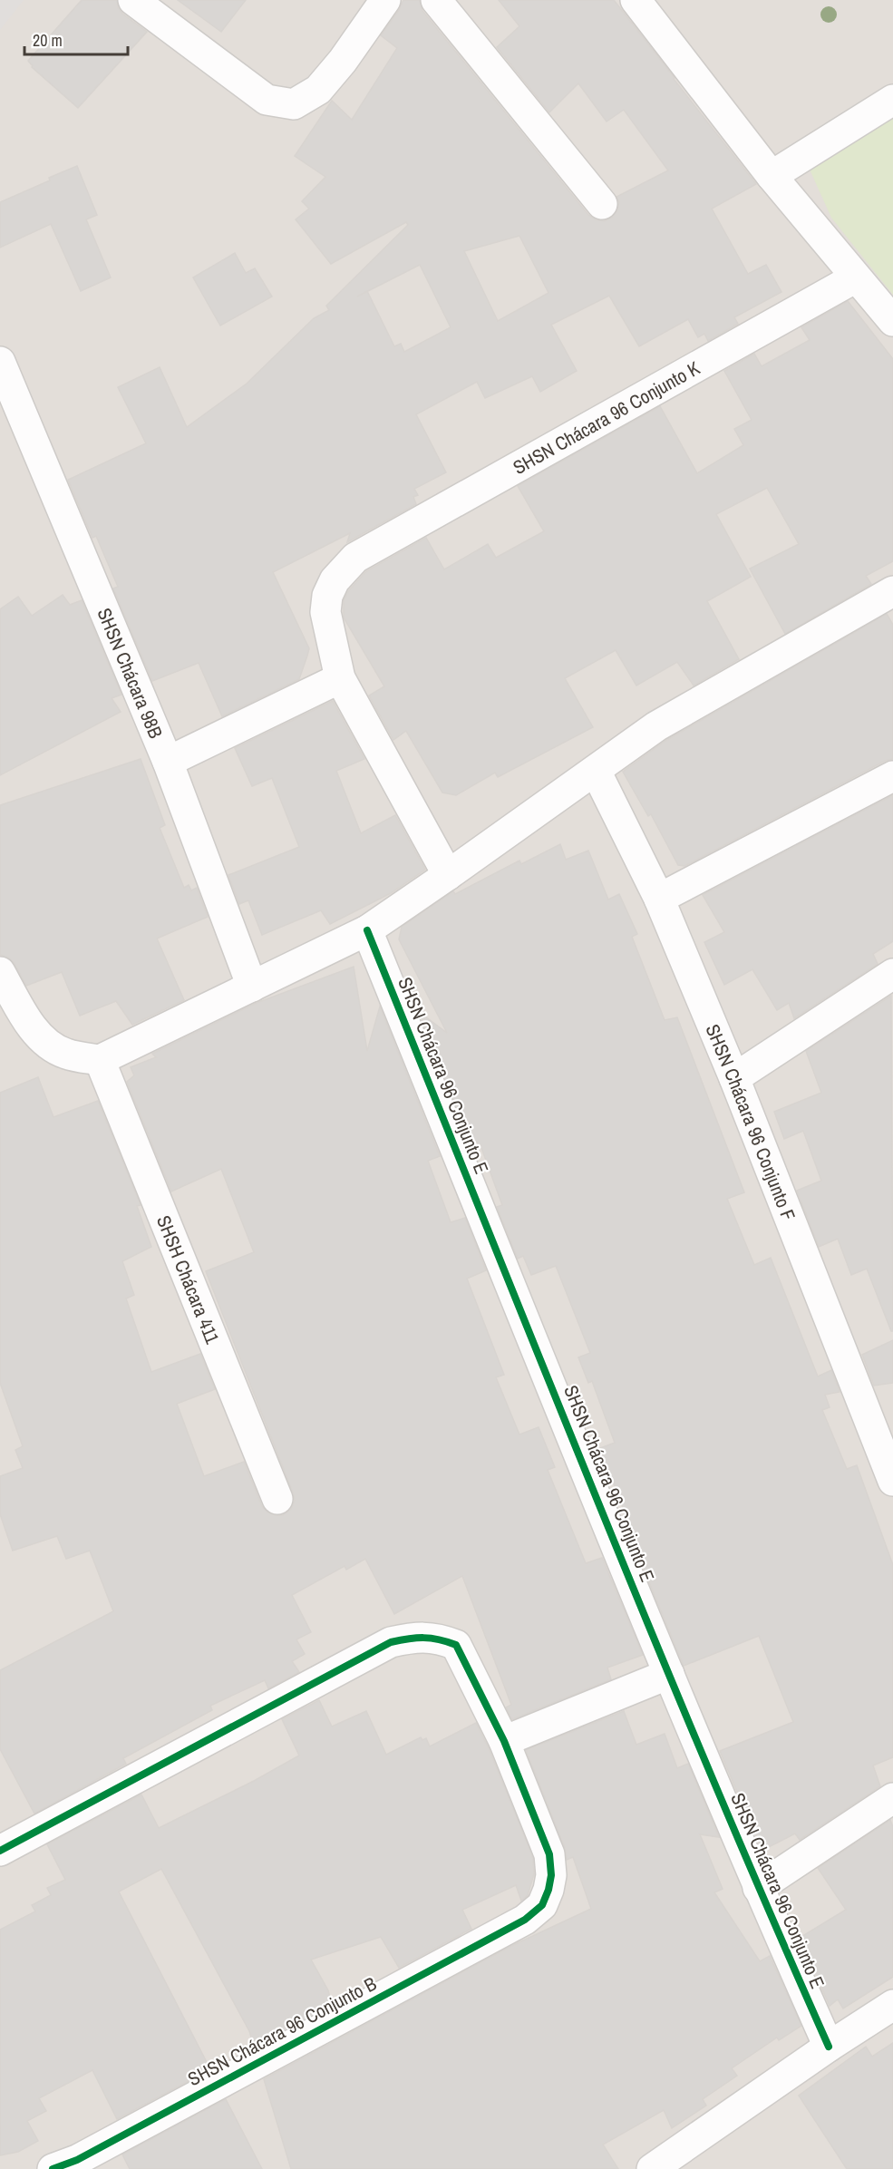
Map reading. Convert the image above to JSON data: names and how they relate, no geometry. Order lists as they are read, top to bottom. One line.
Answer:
{"streets":{"street":["SHSN Chácara 96 Conjunto K","SHSN Chácara 98B","SHSN Chácara 96 Conjunto E","SHSN Chácara 96 Conjunto F","SHSH Chácara 411","SHSN Chácara 96 Conjunto B"]},"scale_bar":"20 m"}
